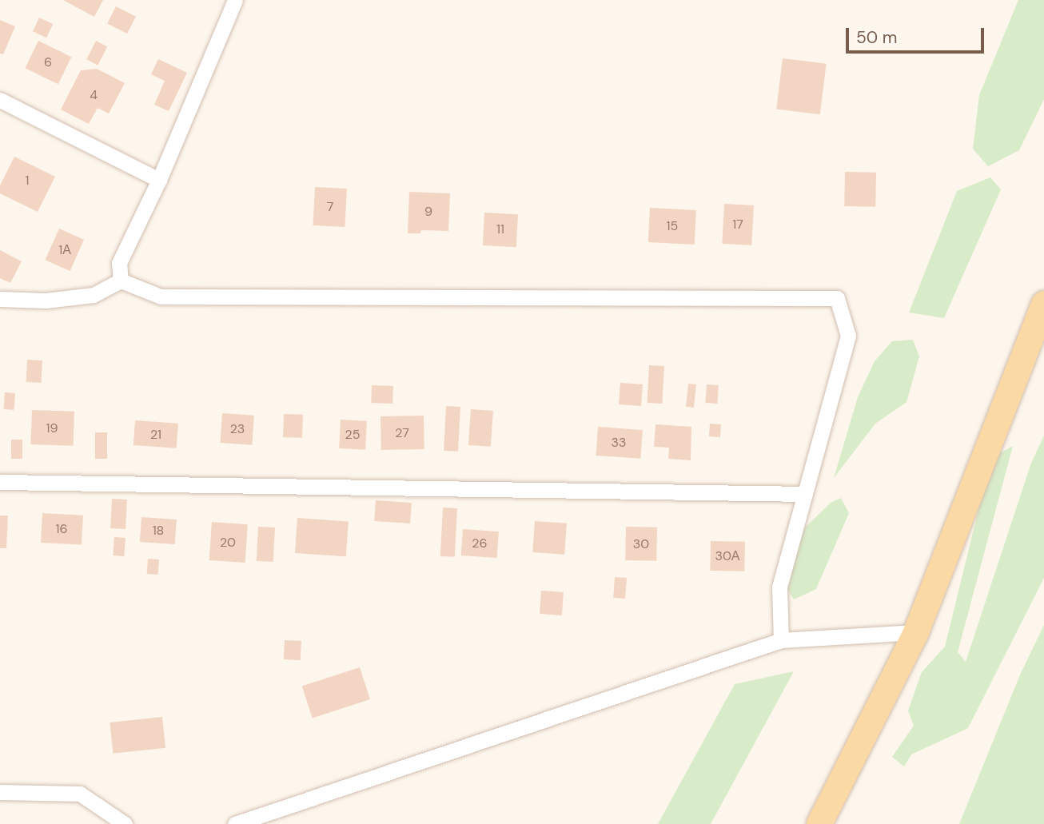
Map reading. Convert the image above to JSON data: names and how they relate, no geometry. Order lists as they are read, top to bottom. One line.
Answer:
{"house_numbers":["6","4","1","7","9","17","15","11","1А","19","23","27","21","25","33","16","18","20","26","30","30А"],"scale_bar":"50 m"}
